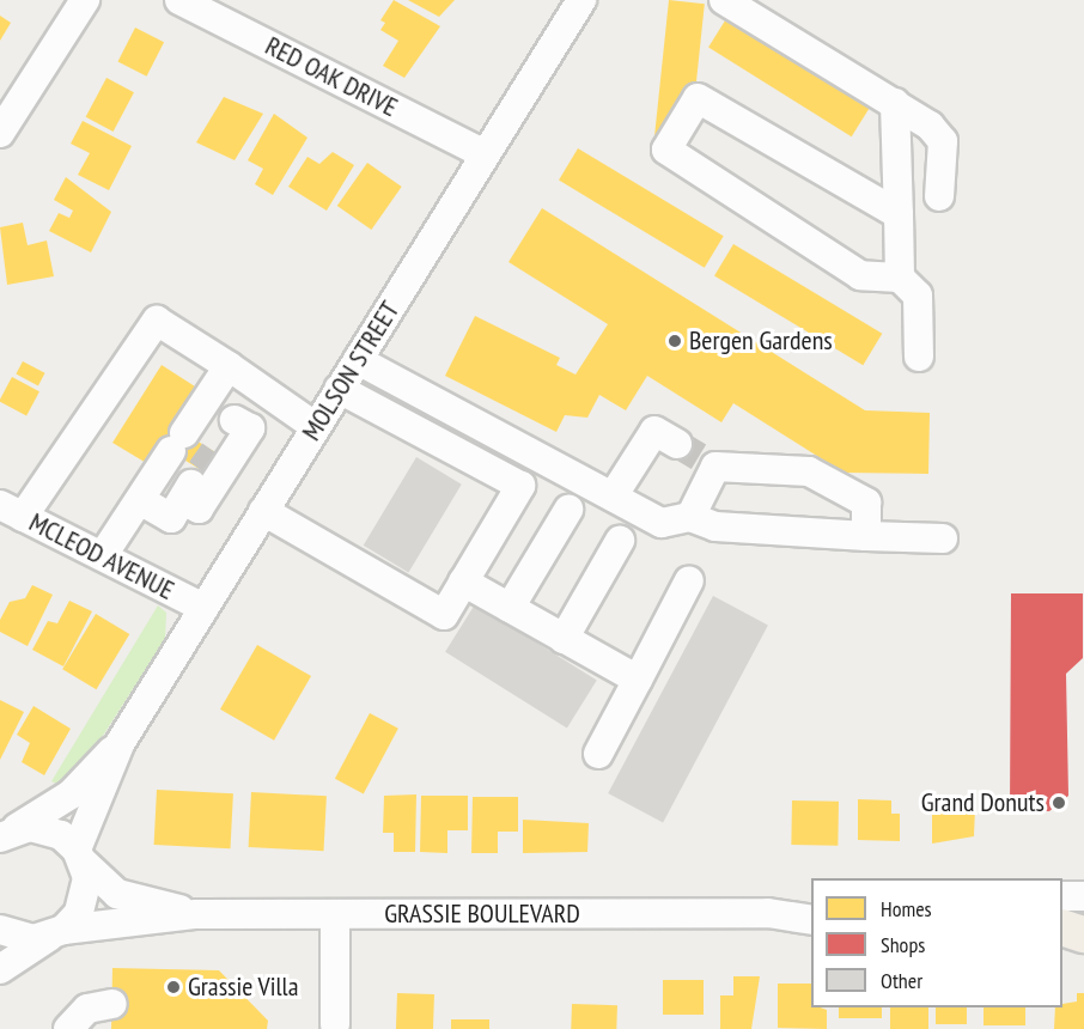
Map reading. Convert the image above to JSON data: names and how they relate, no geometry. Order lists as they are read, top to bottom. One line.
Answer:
{"streets":{"street":["RED OAK DRIVE","MOLSON STREET","MCLEOD AVENUE","GRASSIE BOULEVARD"]},"crossings":[["RED OAK DRIVE","MOLSON STREET"],["MOLSON STREET","MCLEOD AVENUE"],["MOLSON STREET","GRASSIE BOULEVARD"]],"places":["Bergen Gardens","Grand Donuts","Grassie Villa"],"legend":["Homes","Shops","Other"]}
